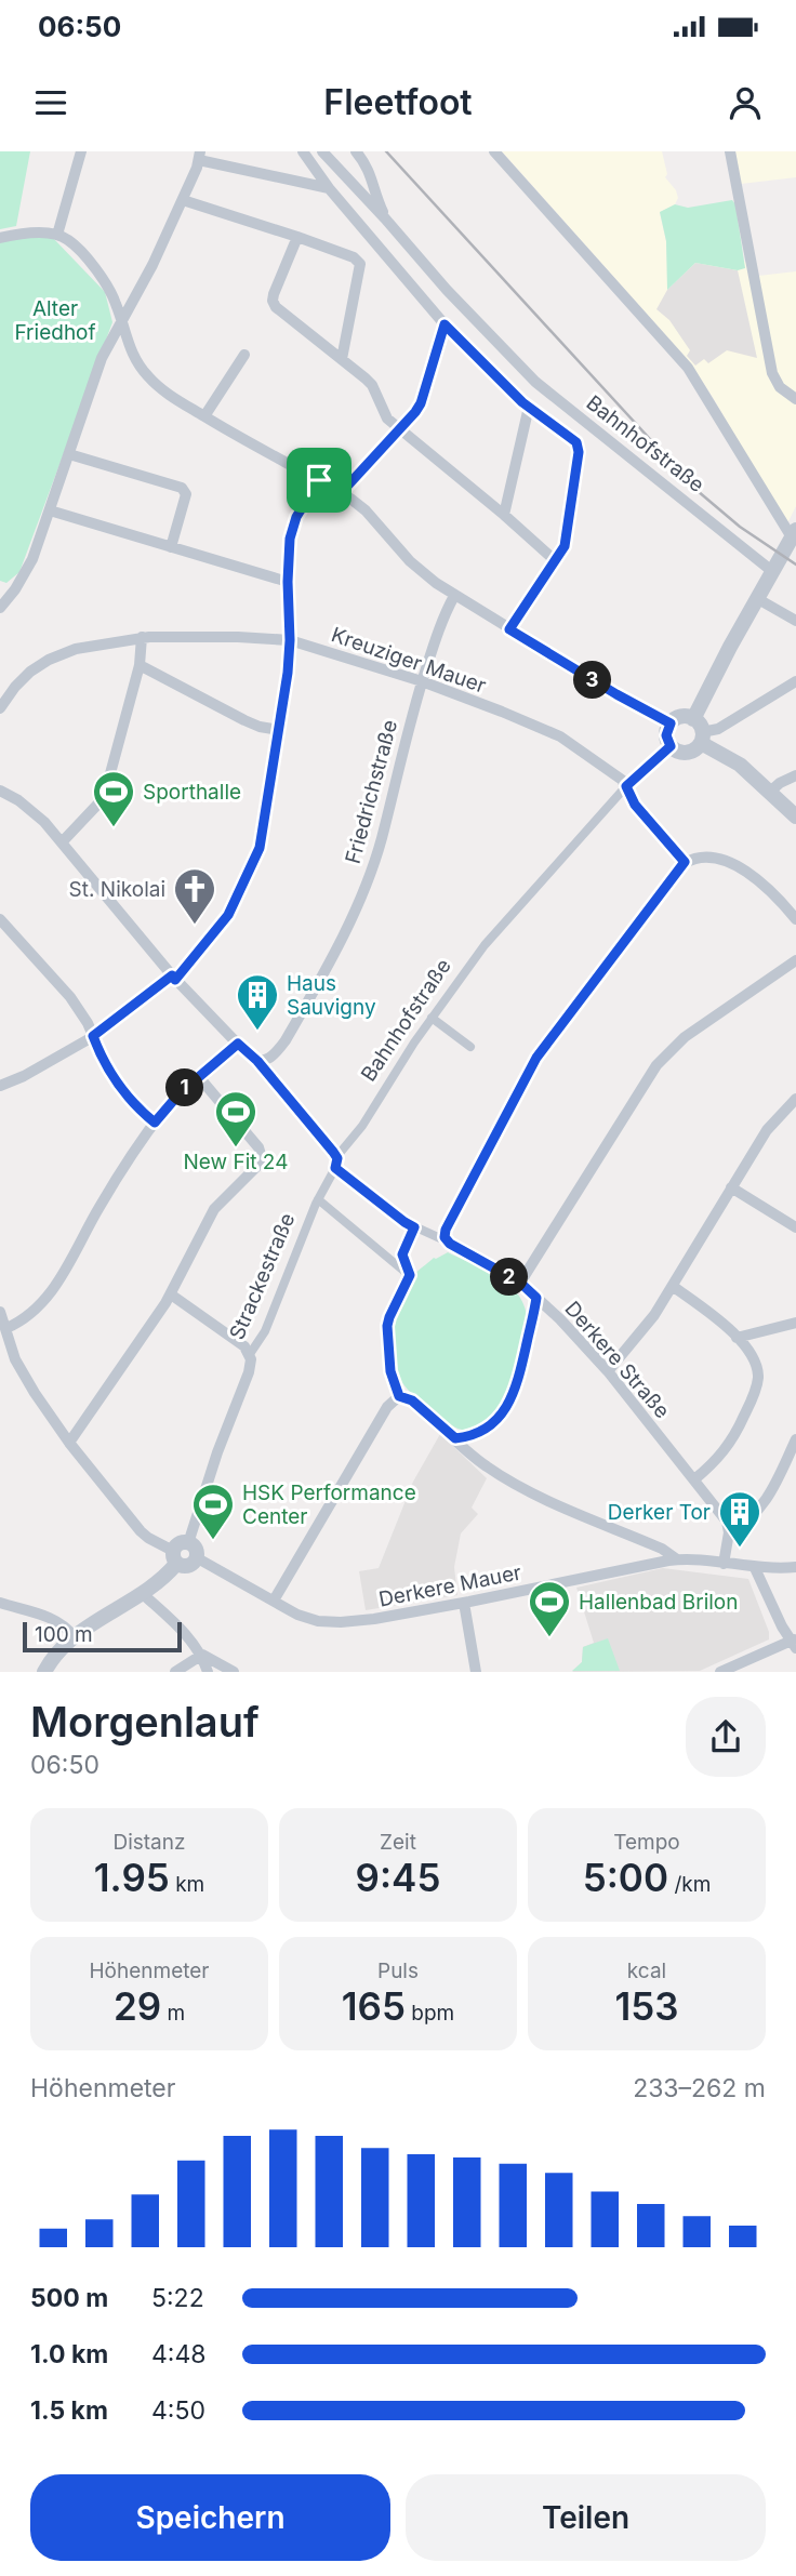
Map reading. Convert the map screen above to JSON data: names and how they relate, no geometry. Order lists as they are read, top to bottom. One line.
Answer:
{"streets":{"street":["Bahnhofstraße","Kreuziger Mauer","Friedrichstraße","Strackestraße","Derkere Straße","Derkere Mauer"]},"crossings":[["Bahnhofstraße","Kreuziger Mauer"],["Bahnhofstraße","Strackestraße"],["Kreuziger Mauer","Friedrichstraße"],["Strackestraße","Derkere Straße"],["Strackestraße","Derkere Mauer"]],"parks":["Alter Friedhof"],"places":{"sports":["Sporthalle","New Fit 24","HSK Performance Center","Hallenbad Brilon"],"church":["St. Nikolai"],"building":["Haus Sauvigny","Derker Tor"]},"scale_bar":"100 m","page":{"status":"06:50","header":"Fleetfoot","pins":["3","1","2"],"scale":"100 m","heading":["Morgenlauf","06:50"],"stats":[["Distanz","1.95 km"],["Zeit","9:45"],["Tempo","5:00 /km"],["Höhenmeter","29 m"],["Puls","165 bpm"],["kcal","153"]],"chart":["Höhenmeter","233–262 m"],"list":[{"name":"500 m","note":"5:22"},{"name":"1.0 km","note":"4:48"},{"name":"1.5 km","note":"4:50"}],"buttons":["Speichern","Teilen"]}}
